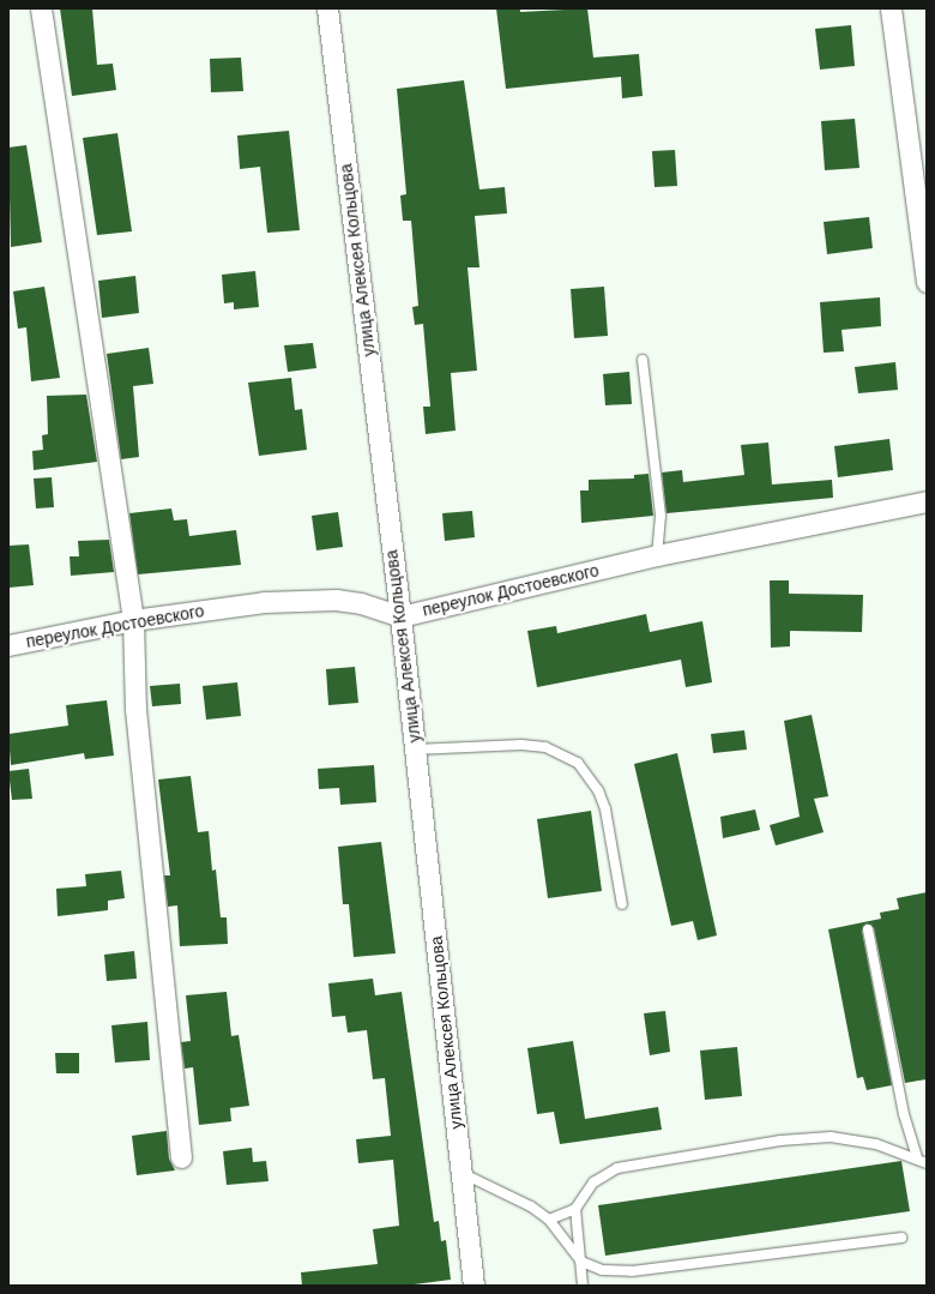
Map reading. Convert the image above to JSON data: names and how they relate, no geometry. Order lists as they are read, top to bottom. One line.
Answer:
{"streets":{"street":["улица Алексея Кольцова","переулок Достоевского"]},"crossings":[["улица Алексея Кольцова","переулок Достоевского"]]}
